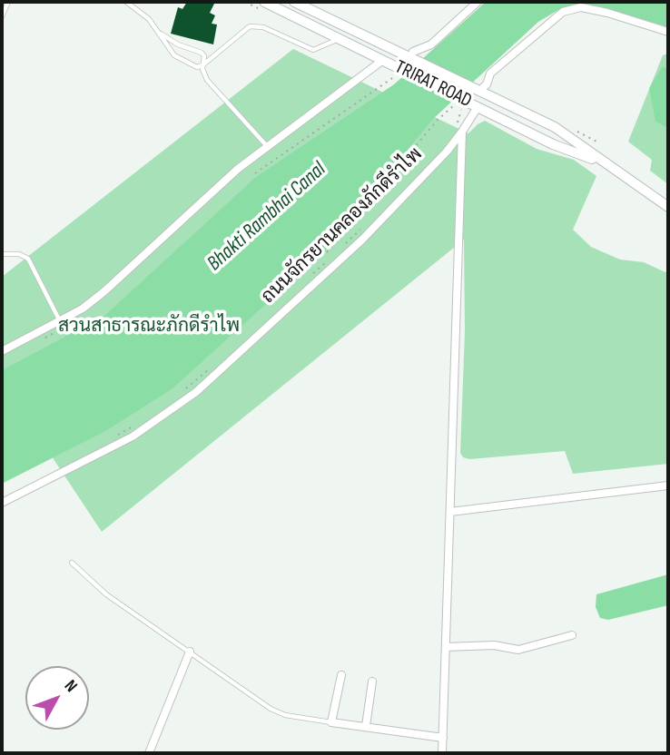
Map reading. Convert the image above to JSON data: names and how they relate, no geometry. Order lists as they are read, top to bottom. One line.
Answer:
{"streets":{"main road":["TRIRAT ROAD"],"path":["ถนนจักรยานคลองภักดีรำไพ"]},"water":["Bhakti Rambhai Canal"],"parks":["สวนสาธารณะภักดีรำไพ"],"north":"top right"}
